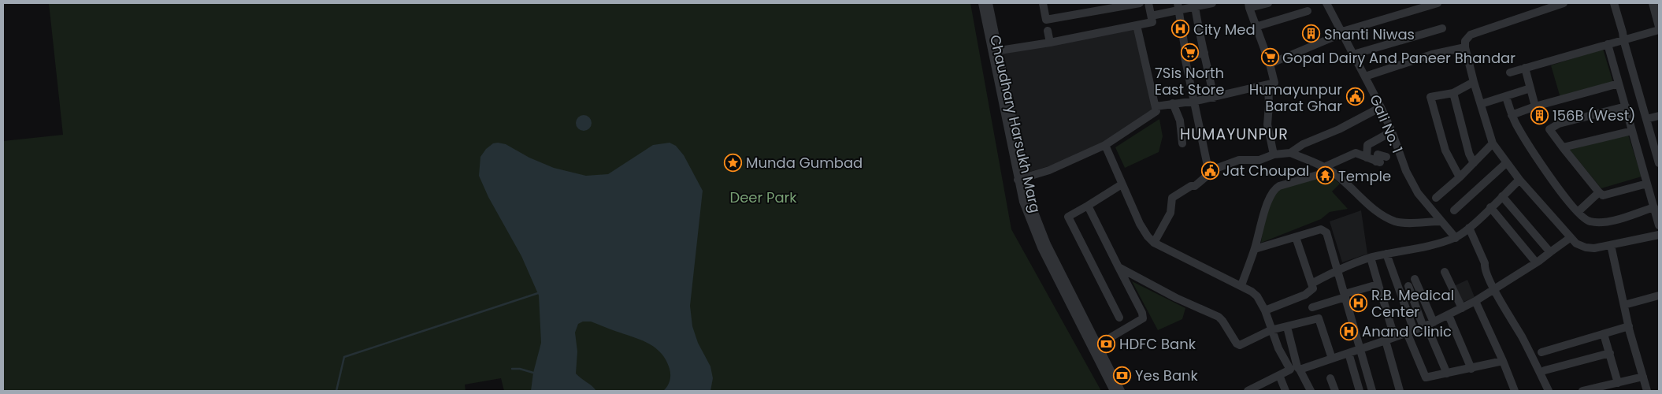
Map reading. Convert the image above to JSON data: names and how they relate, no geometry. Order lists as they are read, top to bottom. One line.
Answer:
{"streets":{"street":["Chaudhary Harsukh Marg","Gali No. 1"]},"districts":["HUMAYUNPUR"],"parks":["Deer Park"],"places":{"hospital":["City Med","R.B. Medical Center","Anand Clinic"],"building":["Shanti Niwas","156B (West)"],"supermarket":["7Sis North East Store","Gopal Dairy And Paneer Bhandar"],"public building":["Humayunpur Barat Ghar","Jat Choupal"],"place":["Munda Gumbad"],"temple":["Temple"],"bank":["HDFC Bank","Yes Bank"]}}
